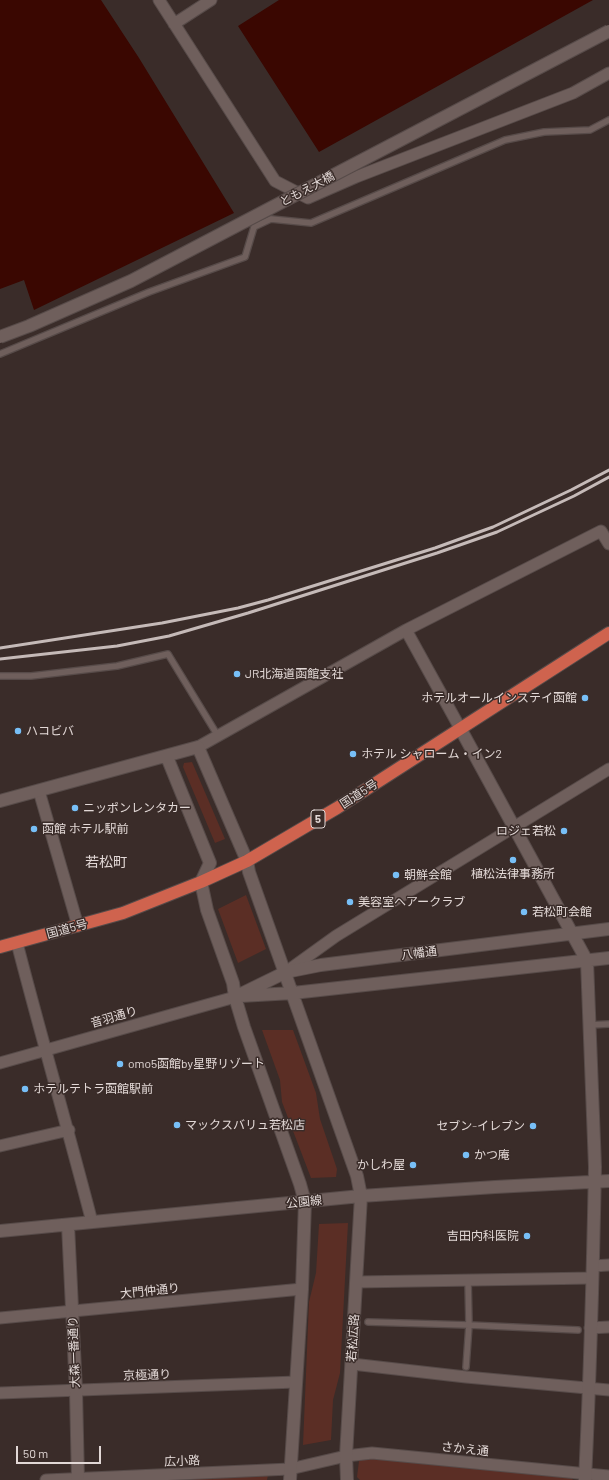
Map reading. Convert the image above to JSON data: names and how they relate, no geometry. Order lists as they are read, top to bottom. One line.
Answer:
{"streets":{"highway":["国道5号","5"],"street":["ともえ大橋","八幡通","音羽通り","公園線","大門仲通り","若松広路","大森一番通り","京極通り","さかえ通","広小路"]},"crossings":[["国道5号","若松広路"],["八幡通","音羽通り"],["八幡通","若松広路"],["公園線","若松広路"],["公園線","大森一番通り"],["大門仲通り","大森一番通り"],["若松広路","さかえ通"],["大森一番通り","京極通り"],["大森一番通り","広小路"],["さかえ通","広小路"]],"districts":["若松町"],"places":["JR北海道函館支社","ホテルオールインステイ函館","ハコビバ","ホテル シャローム・イン2","ニッポンレンタカー","函館 ホテル駅前","ロジェ若松","植松法律事務所","朝鮮会館","美容室ヘアークラブ","若松町会館","omo5函館by星野リゾート","ホテルテトラ函館駅前","マックスバリュ若松店","セブン-イレブン","かつ庵","かしわ屋","吉田内科医院"],"scale_bar":"50 m"}
